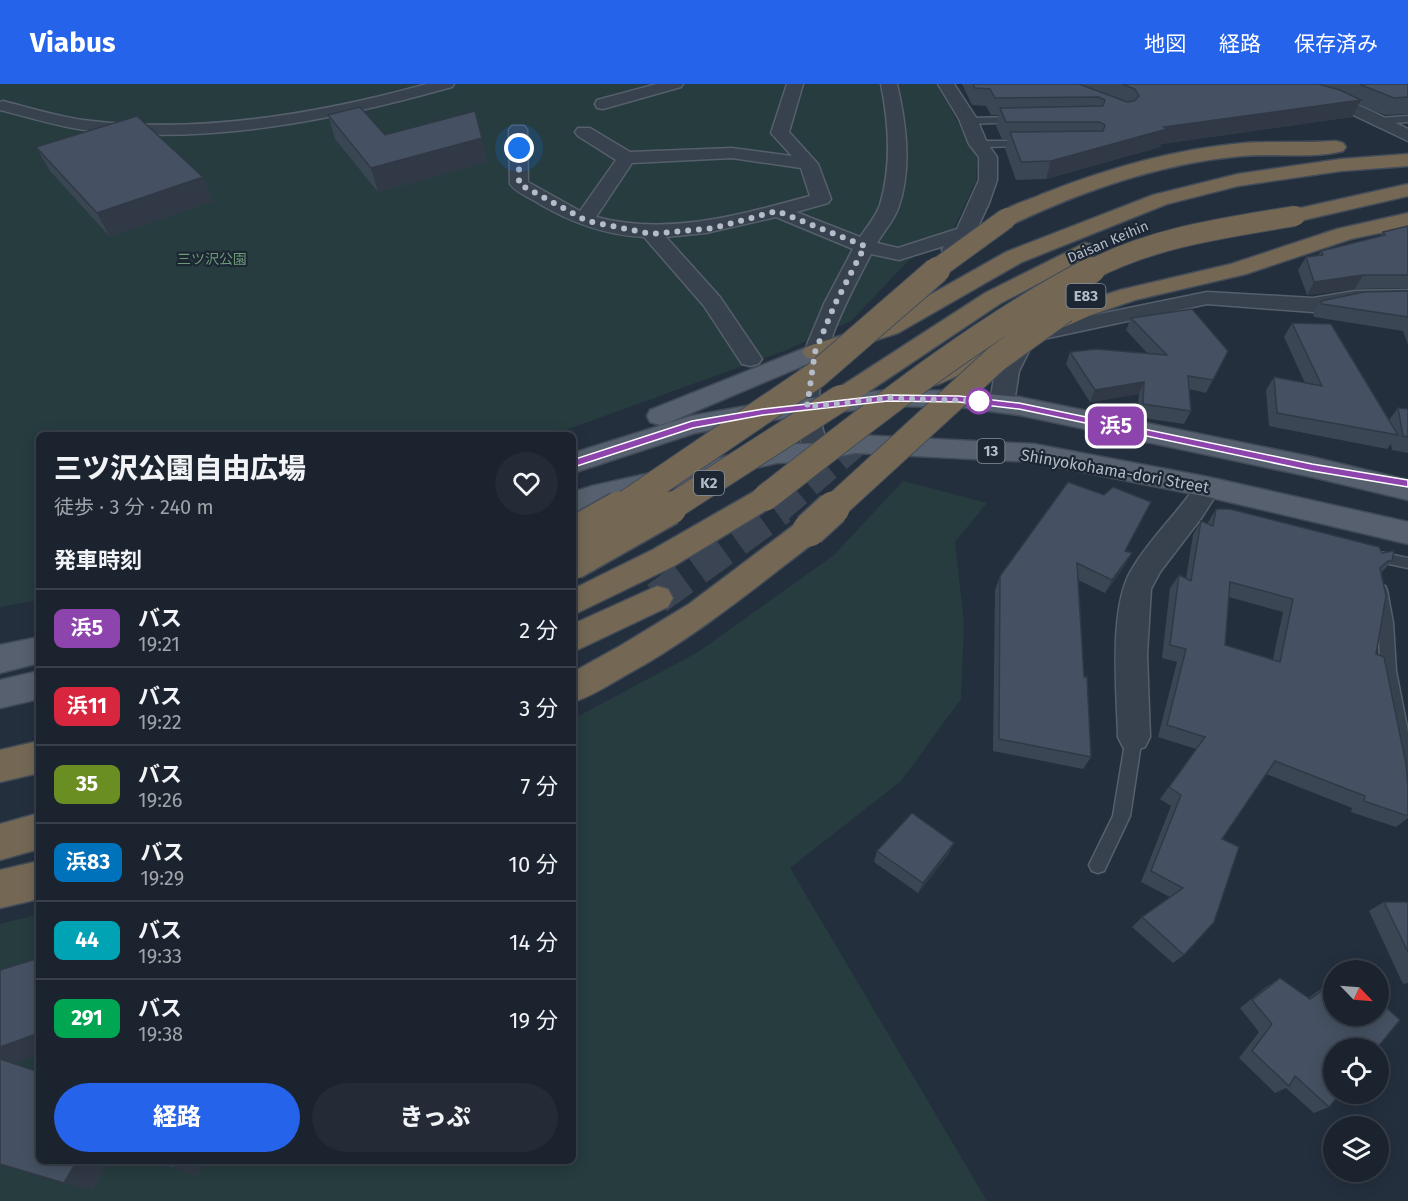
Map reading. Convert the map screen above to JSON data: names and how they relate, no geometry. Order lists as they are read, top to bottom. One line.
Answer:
{"streets":{"highway":["Daisan Keihin","E83","K2"],"main road":["13","Shinyokohama-dori Street"]},"crossings":[["Daisan Keihin","K2"]],"parks":["三ツ沢公園"],"lines":["bus line 浜5"],"north":"bottom right","page":{"header":"Viabus","nav":["地図","経路","保存済み"],"on_map":"浜5","heading":[["三ツ沢公園自由広場","徒歩 · 3 分 · 240 m"],"発車時刻"],"list":[{"mark":"浜5","name":"バス","note":"19:21","value":"2 分"},{"mark":"浜11","name":"バス","note":"19:22","value":"3 分"},{"mark":"35","name":"バス","note":"19:26","value":"7 分"},{"mark":"浜83","name":"バス","note":"19:29","value":"10 分"},{"mark":"44","name":"バス","note":"19:33","value":"14 分"},{"mark":"291","name":"バス","note":"19:38","value":"19 分"}],"buttons":["経路","きっぷ"]}}
